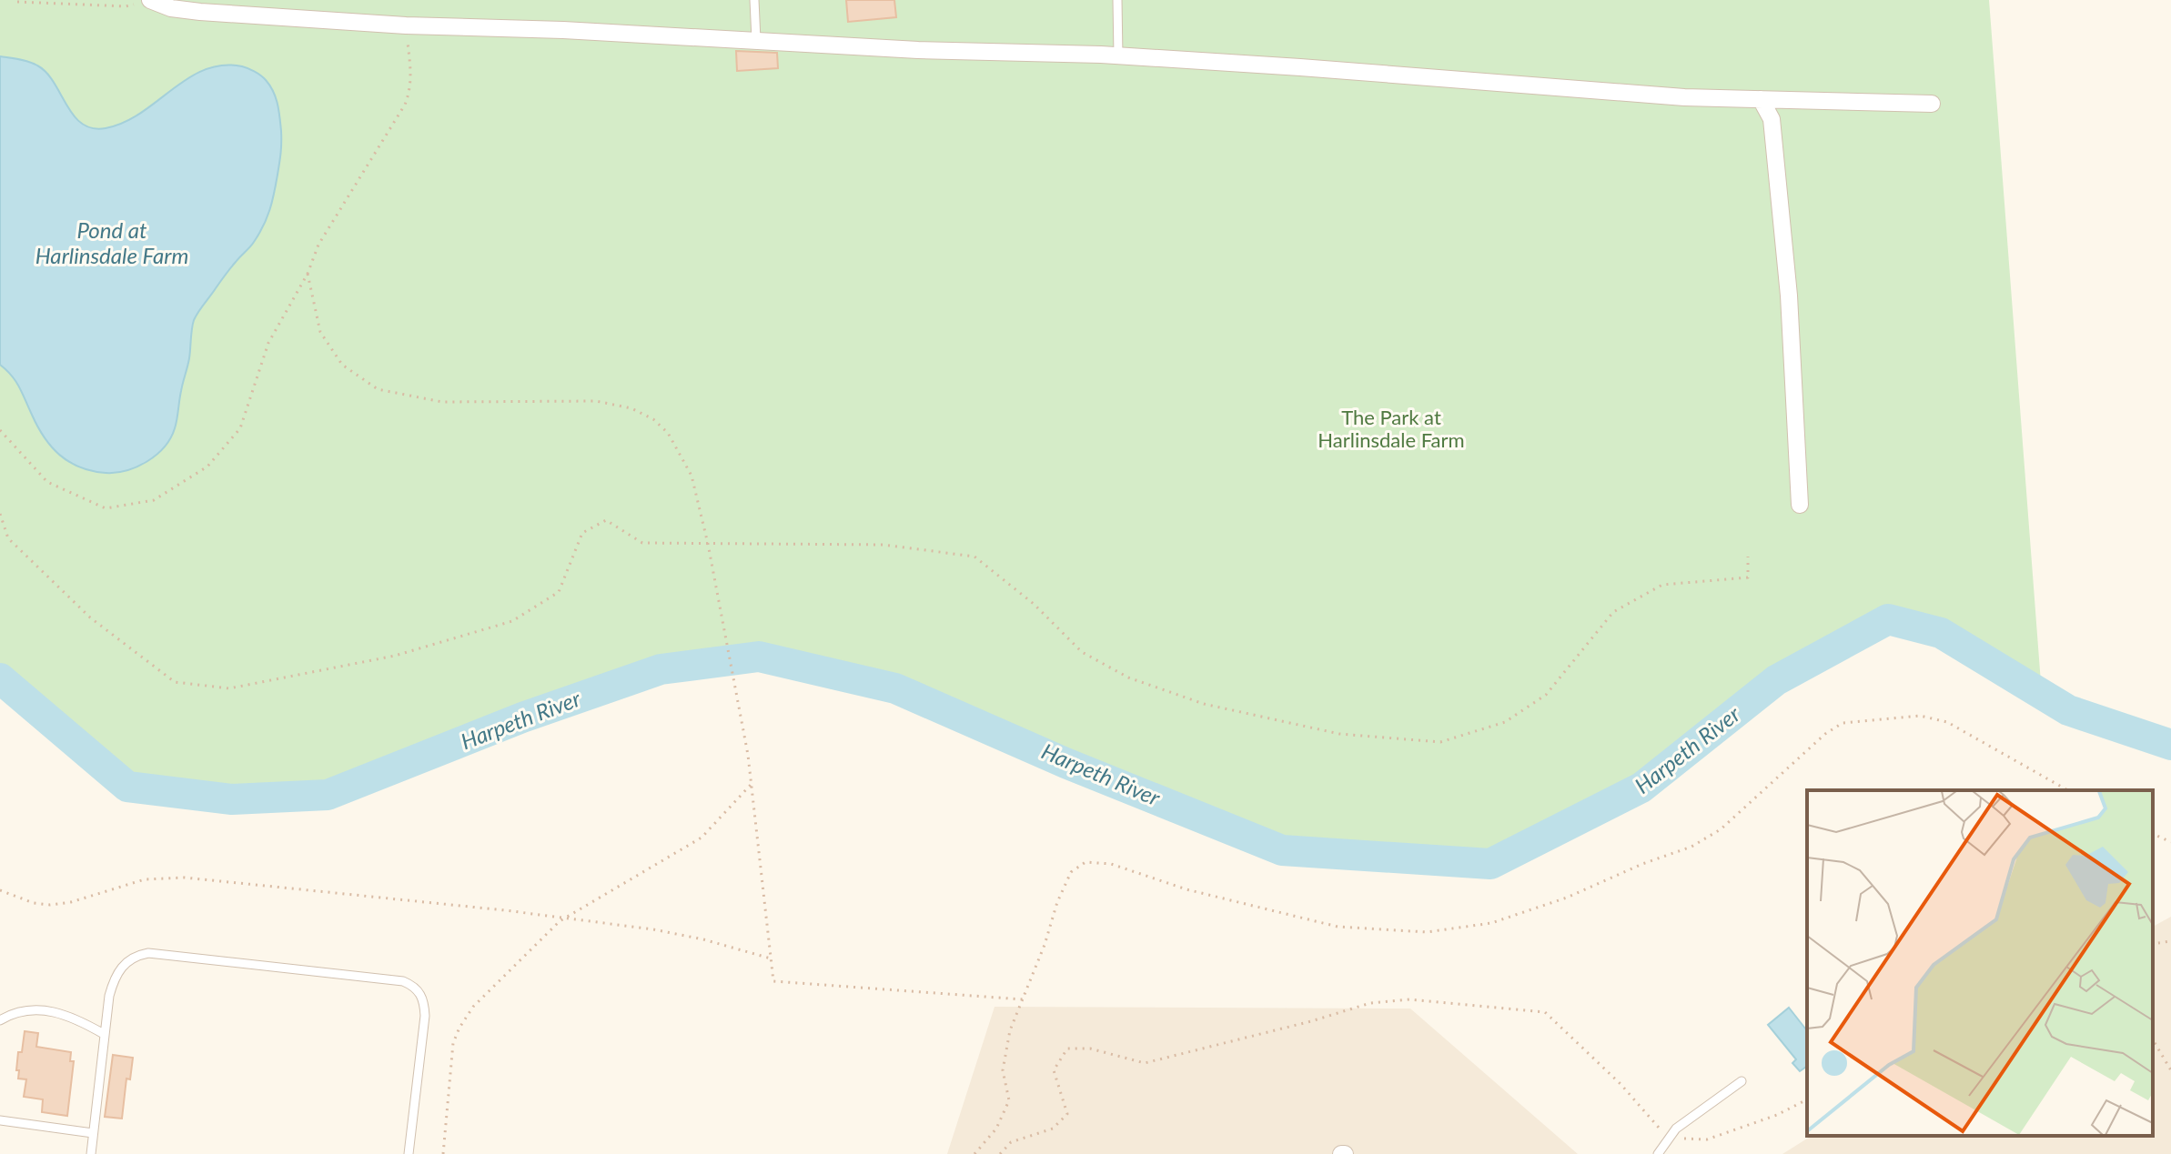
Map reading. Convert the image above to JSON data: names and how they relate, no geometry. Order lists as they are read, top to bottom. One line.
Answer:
{"water":["Pond at Harlinsdale Farm","Harpeth River"],"parks":["The Park at Harlinsdale Farm"]}
